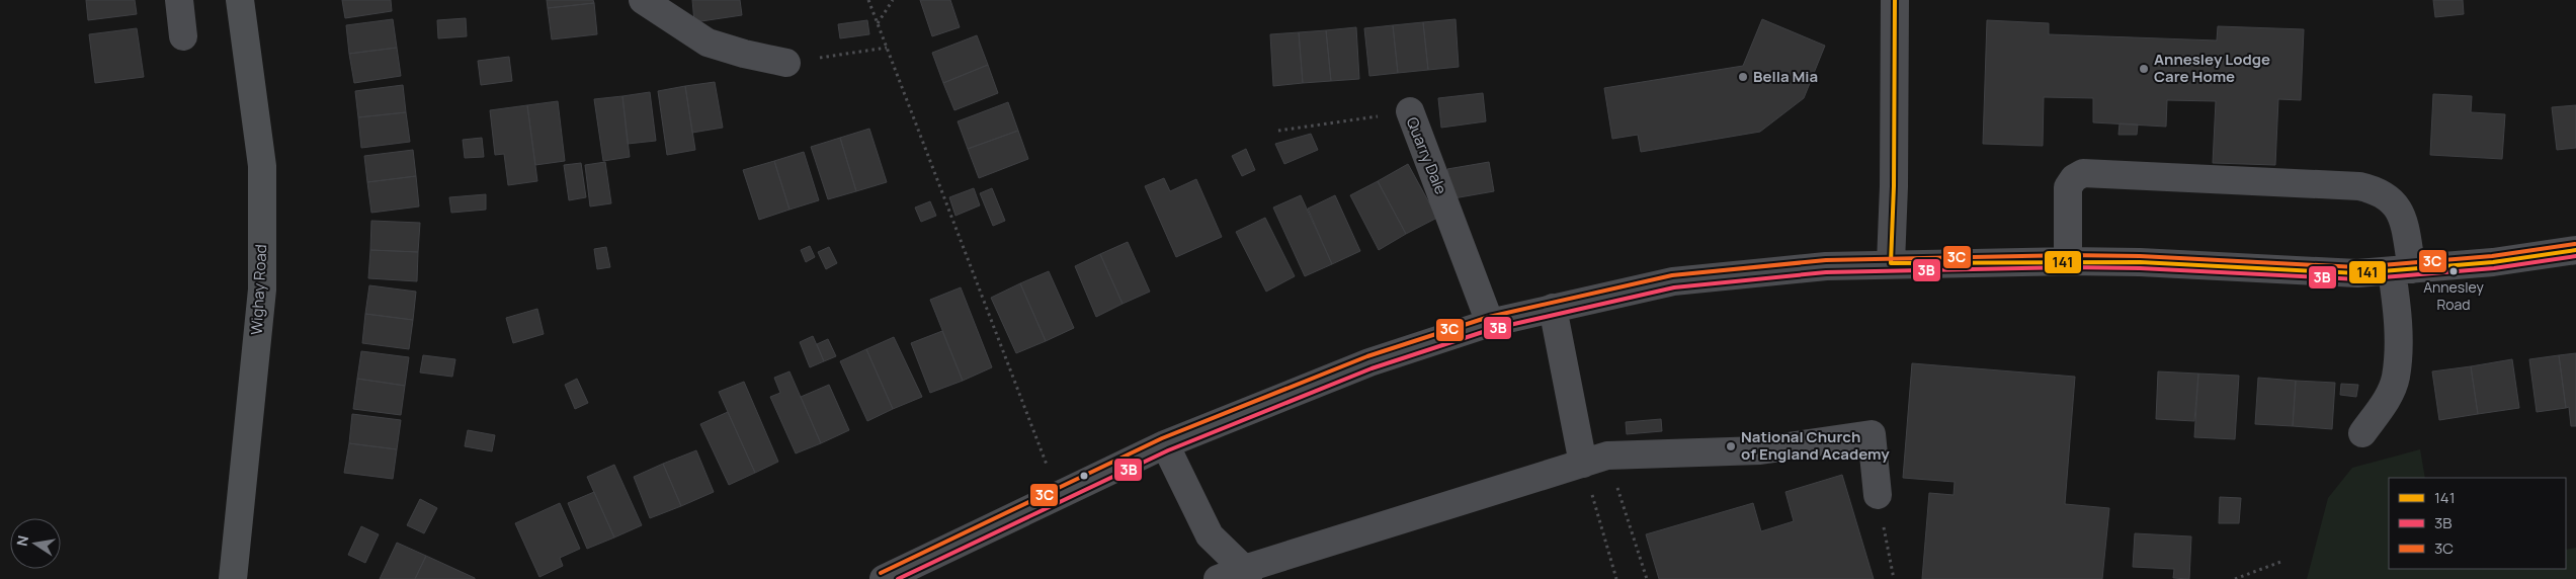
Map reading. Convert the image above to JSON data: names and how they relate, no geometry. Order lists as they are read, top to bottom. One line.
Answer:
{"streets":{"main road":["Wighay Road"],"street":["Quarry Dale"]},"places":["Annesley Lodge Care Home","Bella Mia","Annesley Road","National Church of England Academy"],"lines":["transit line 141","transit line 3C","transit line 3B"],"legend":["141","3B","3C"],"north":"left"}
